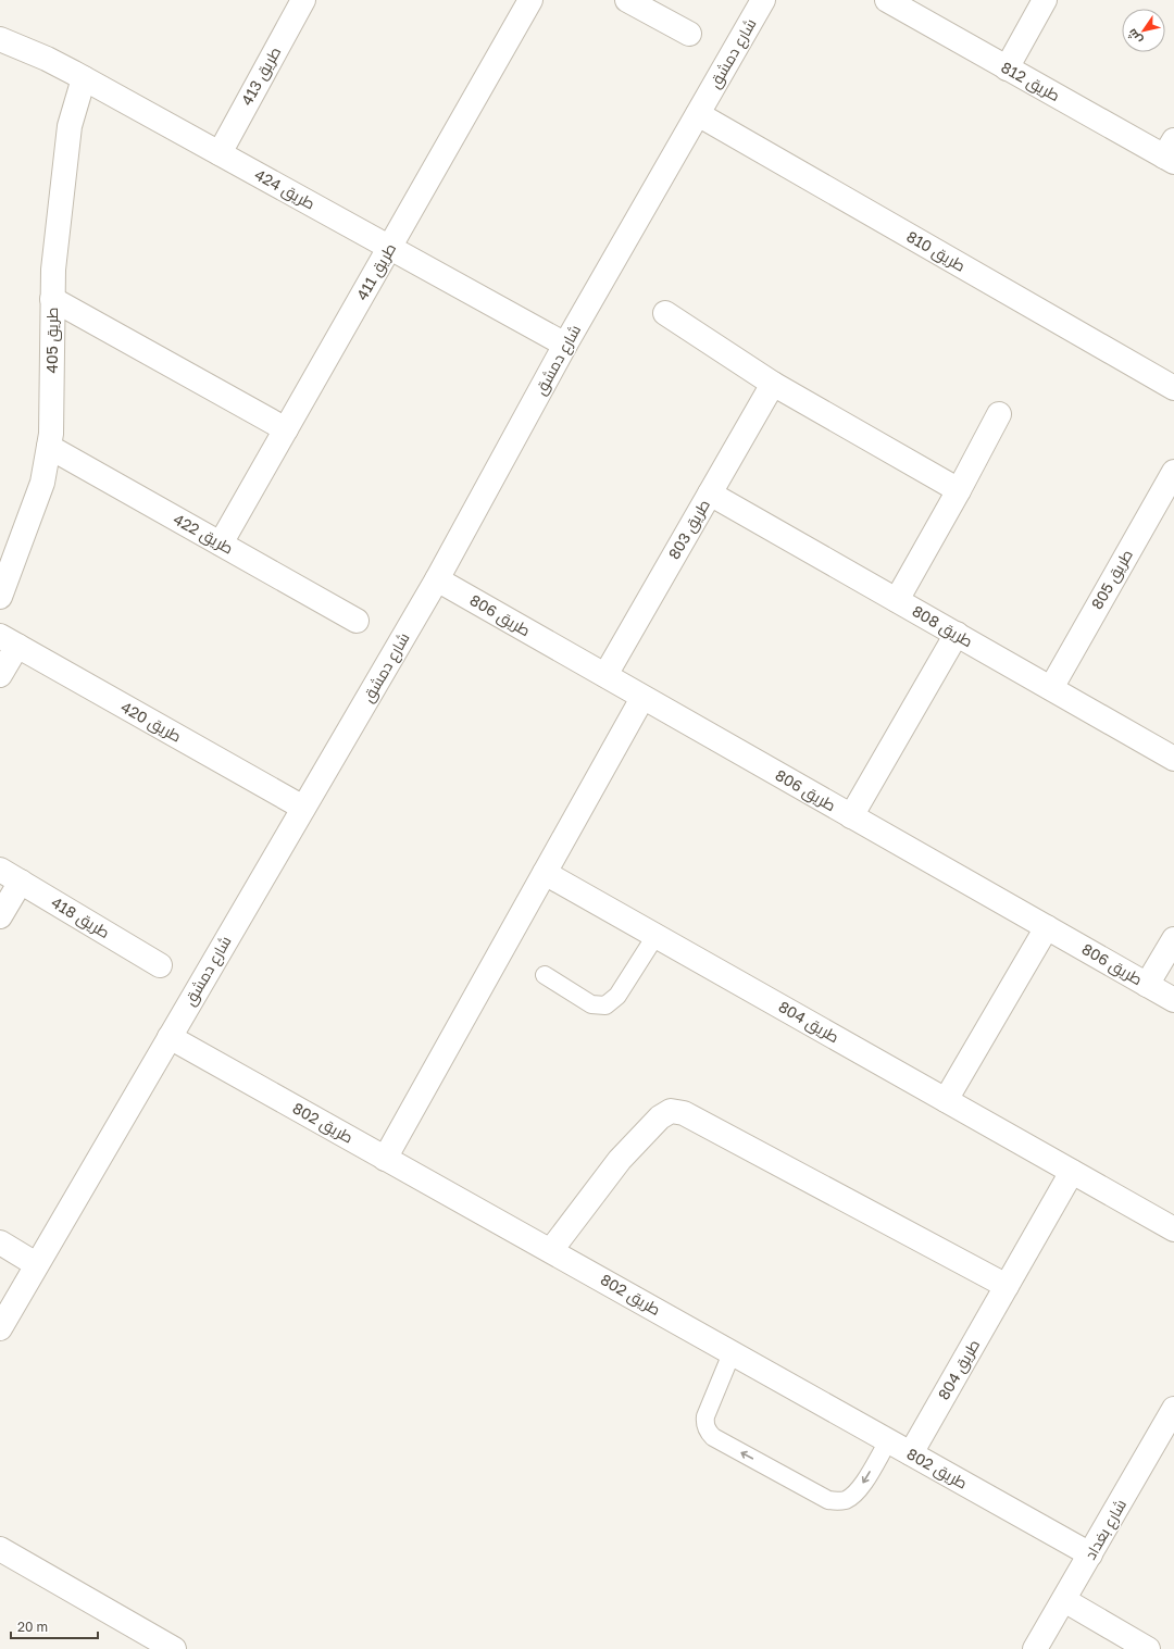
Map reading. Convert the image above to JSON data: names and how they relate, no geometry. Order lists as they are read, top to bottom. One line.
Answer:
{"streets":{"street":["شارع دمشق","طريق 413","طريق 812","طريق 424","طريق 810","طريق 411","طريق 405","طريق 803","طريق 422","طريق 805","طريق 806","طريق 808","طريق 420","طريق 418","طريق 804","طريق 802","شارع بغداد"]},"crossings":[["شارع دمشق","طريق 424"],["شارع دمشق","طريق 810"],["شارع دمشق","طريق 806"],["شارع دمشق","طريق 420"],["شارع دمشق","طريق 802"],["طريق 413","طريق 424"],["طريق 424","طريق 411"],["طريق 424","طريق 405"],["طريق 411","طريق 422"],["طريق 405","طريق 422"],["طريق 803","طريق 806"],["طريق 803","طريق 808"],["طريق 805","طريق 808"],["طريق 804","طريق 802"],["طريق 802","شارع بغداد"]],"scale_bar":"20 m","north":"bottom left"}
